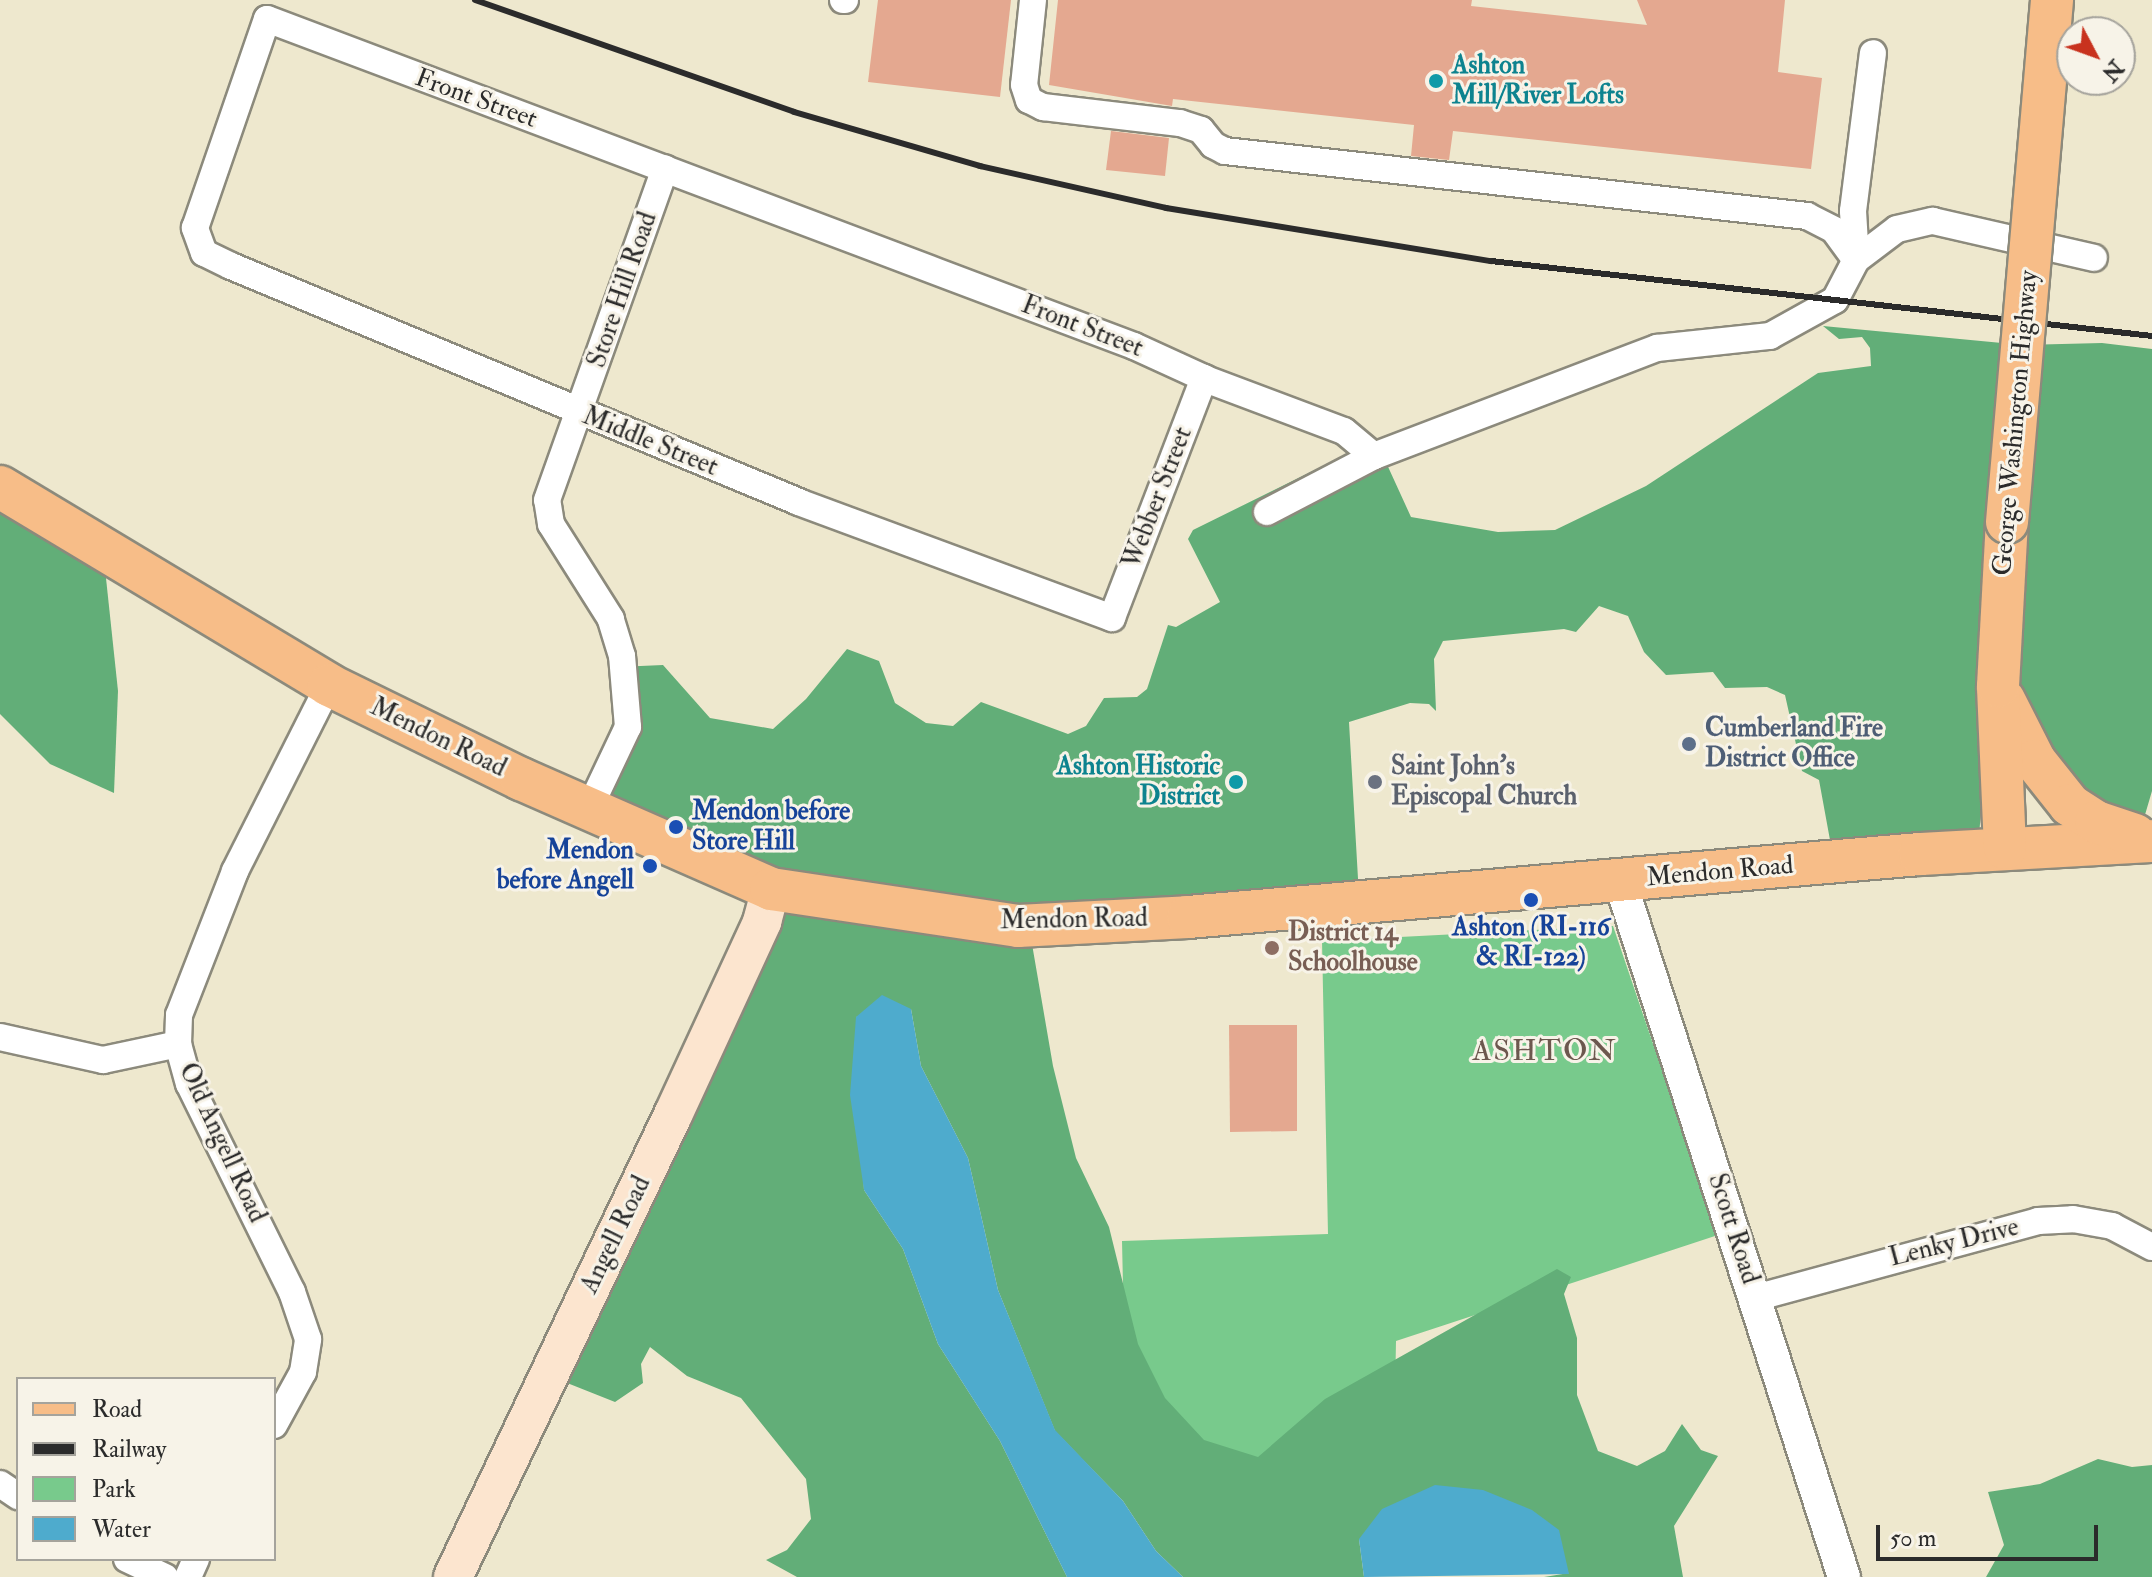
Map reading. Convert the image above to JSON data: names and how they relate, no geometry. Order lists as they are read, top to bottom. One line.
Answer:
{"streets":{"main road":["George Washington Highway","Mendon Road","Angell Road"],"street":["Front Street","Store Hill Road","Middle Street","Webber Street","Old Angell Road","Scott Road","Lenky Drive"]},"crossings":[["Front Street","Store Hill Road"],["Front Street","Middle Street"],["Front Street","Webber Street"],["Store Hill Road","Middle Street"],["Store Hill Road","Mendon Road"],["George Washington Highway","Mendon Road"],["Middle Street","Webber Street"],["Mendon Road","Old Angell Road"],["Mendon Road","Scott Road"],["Mendon Road","Angell Road"],["Scott Road","Lenky Drive"]],"districts":["ASHTON"],"places":["Ashton Mill/River Lofts","Cumberland Fire District Office","Ashton Historic District","Saint John's Episcopal Church","Mendon before Store Hill","Mendon before Angell","Ashton (RI-116 & RI-122)","District 14 Schoolhouse"],"legend":["Road","Railway","Park","Water"],"scale_bar":"50 m","north":"bottom right"}
